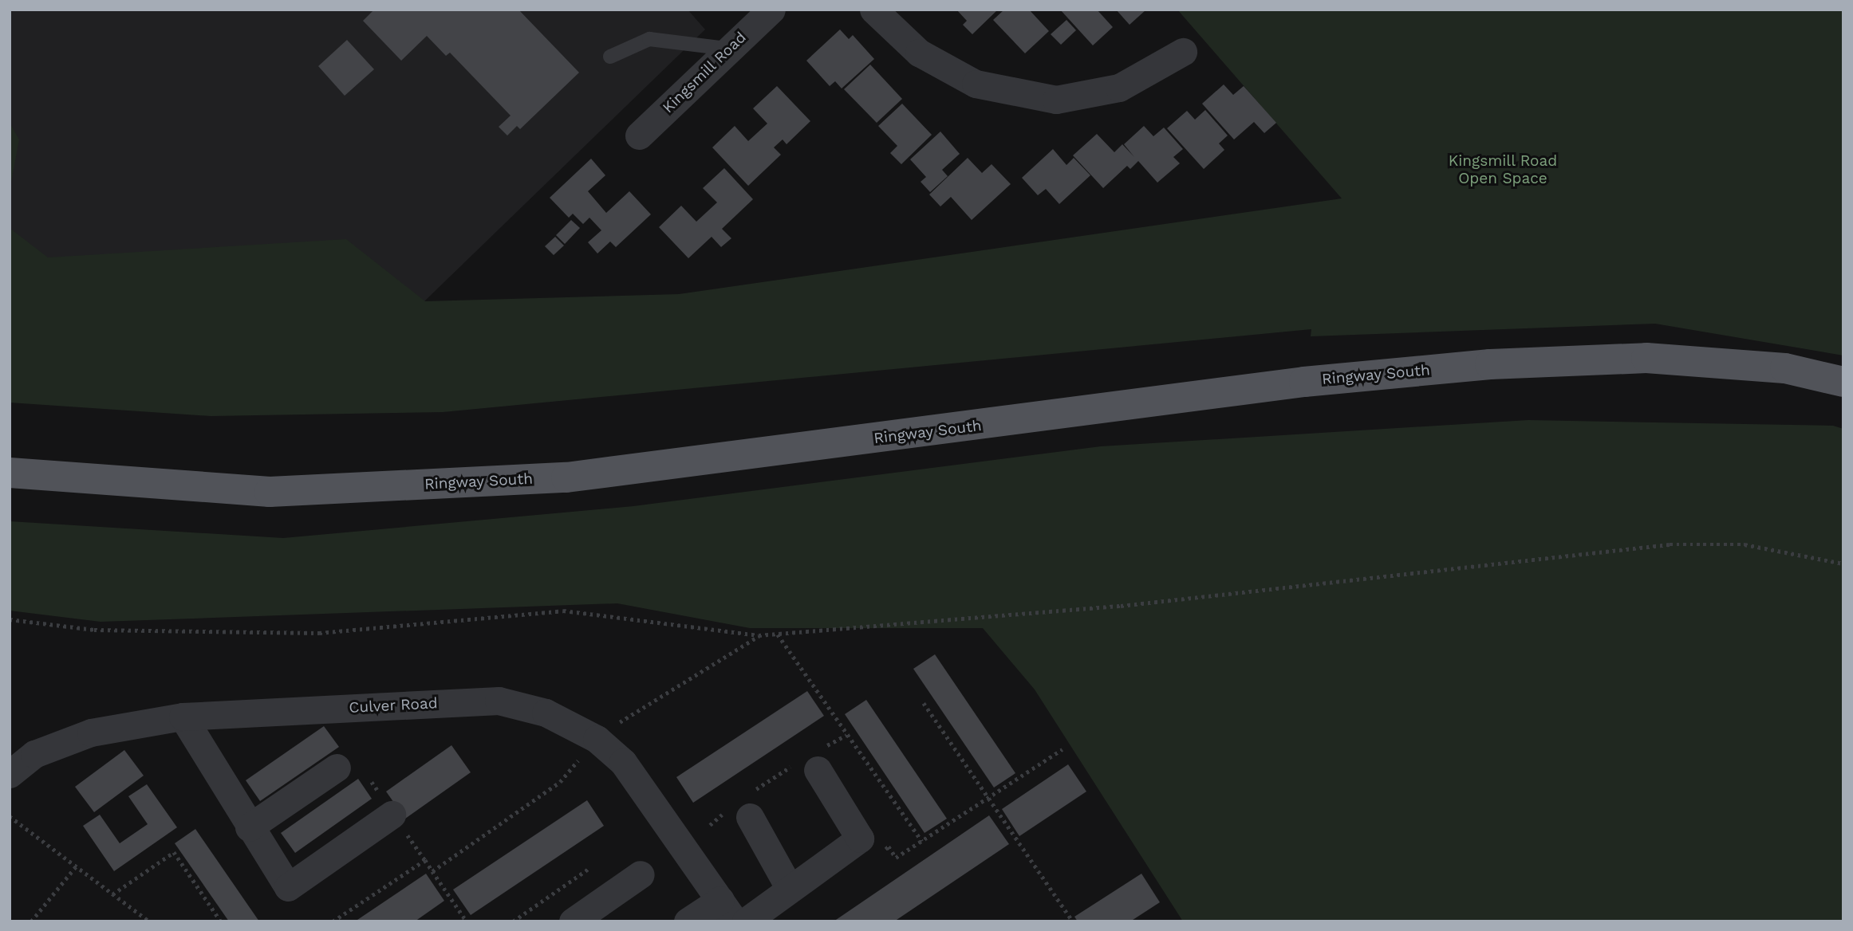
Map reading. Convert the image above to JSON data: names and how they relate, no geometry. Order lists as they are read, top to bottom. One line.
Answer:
{"streets":{"main road":["Ringway South"],"street":["Kingsmill Road","Culver Road"]},"parks":["Kingsmill Road Open Space"]}
